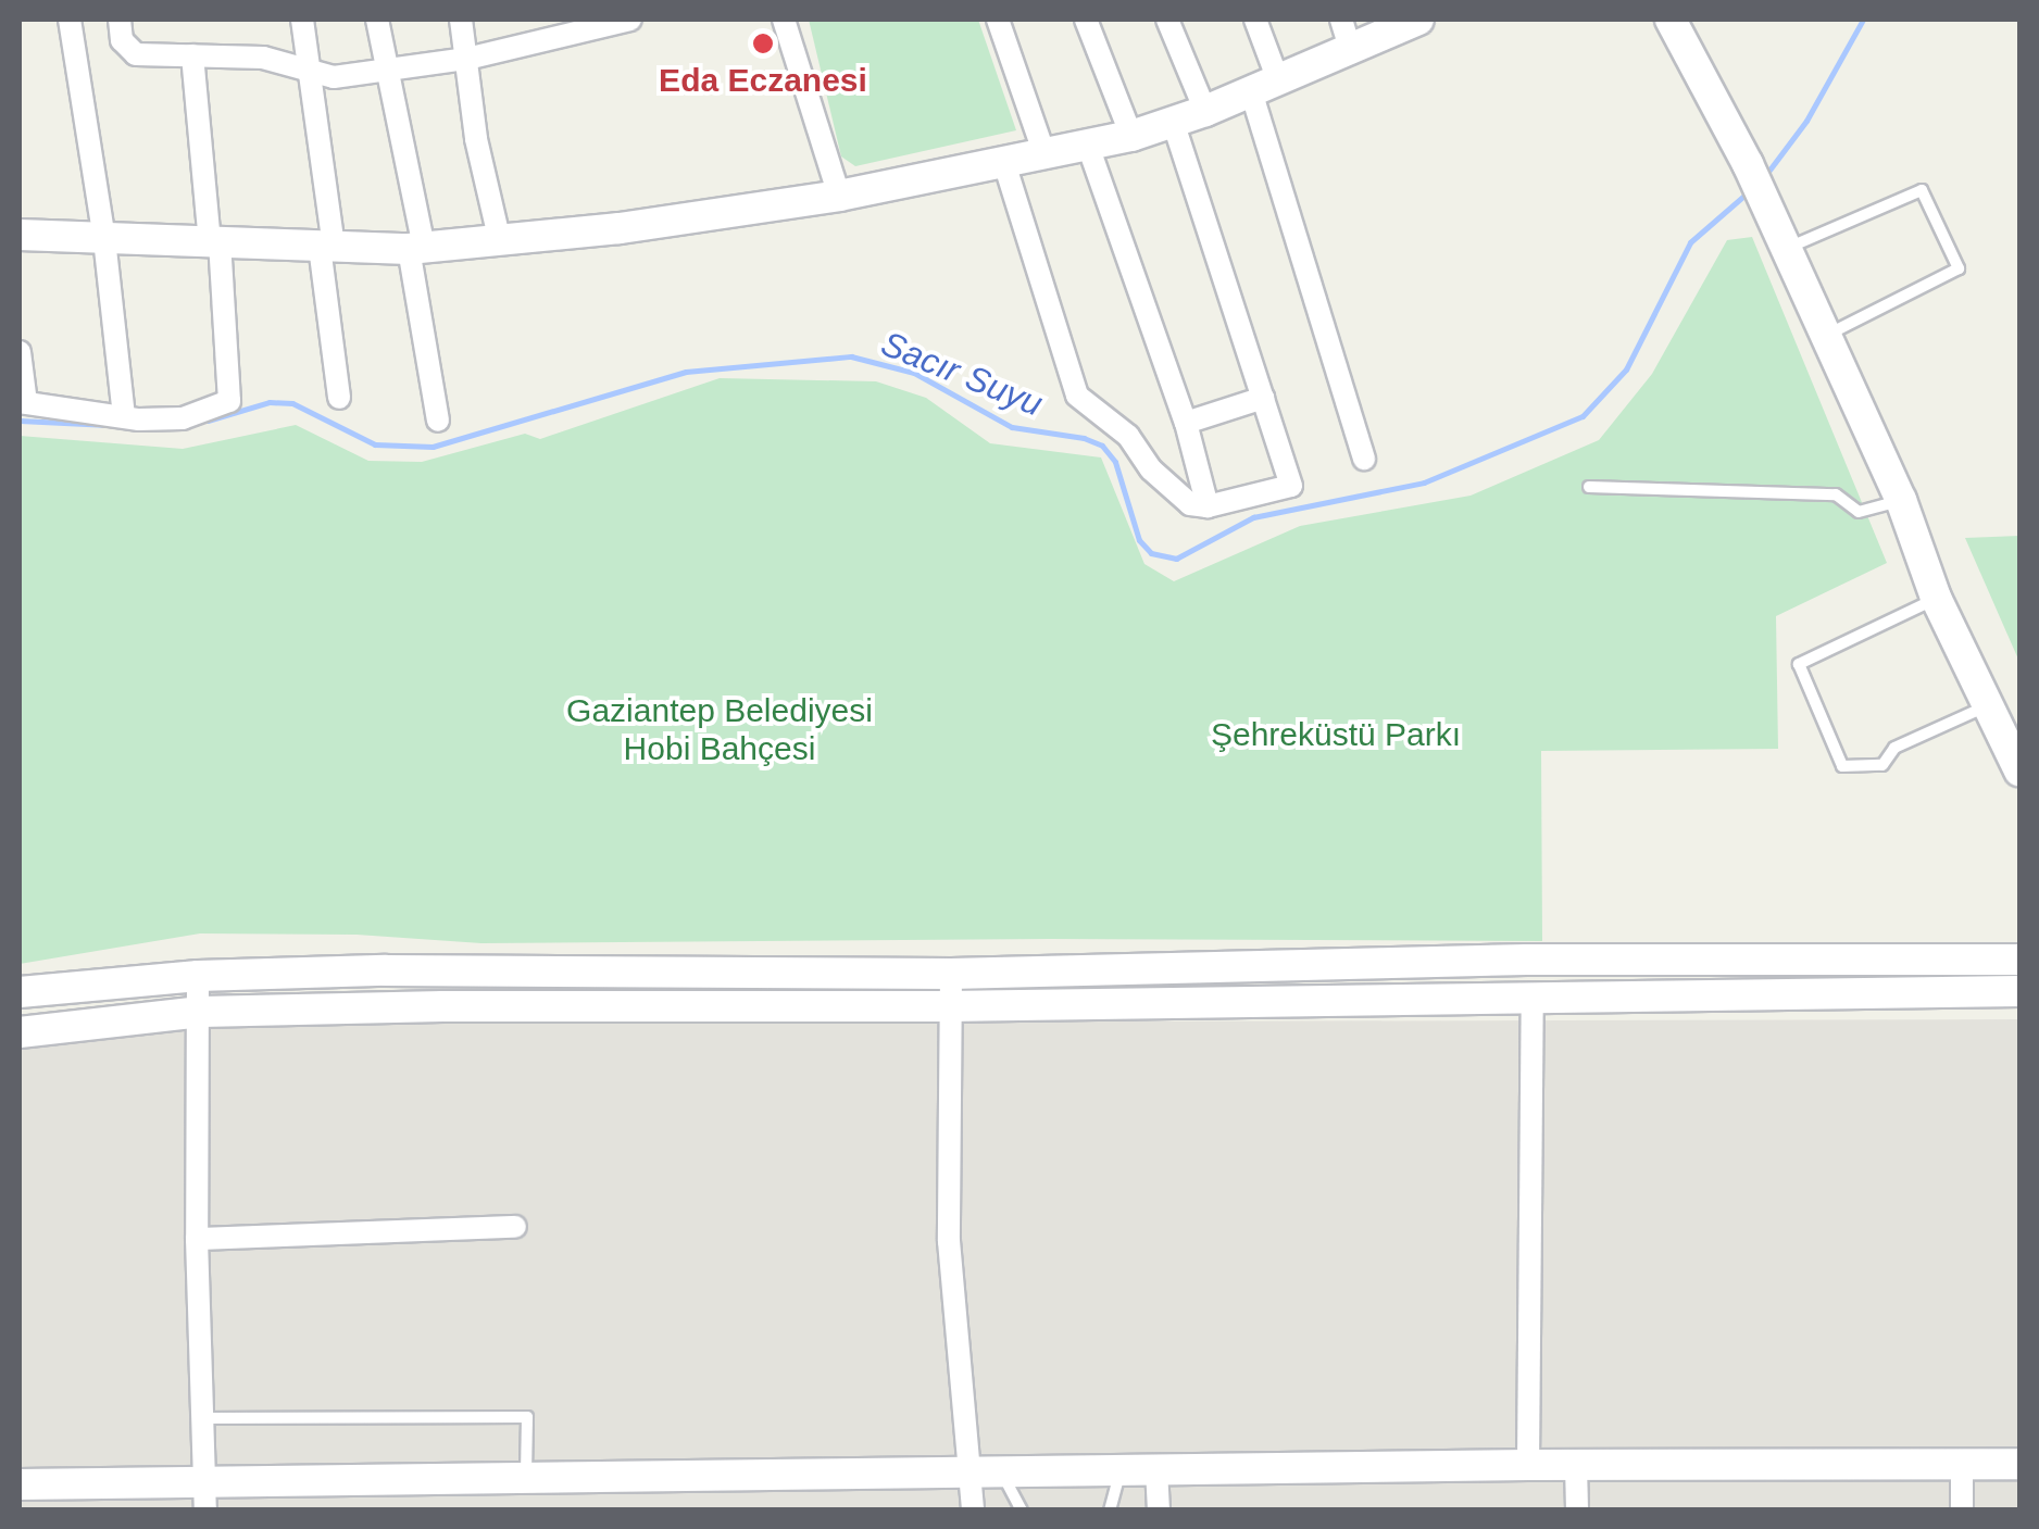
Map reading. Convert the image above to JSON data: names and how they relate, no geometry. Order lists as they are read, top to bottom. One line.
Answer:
{"water":["Sacır Suyu"],"parks":["Gaziantep Belediyesi Hobi Bahçesi","Şehreküstü Parkı"],"places":["Eda Eczanesi"]}
